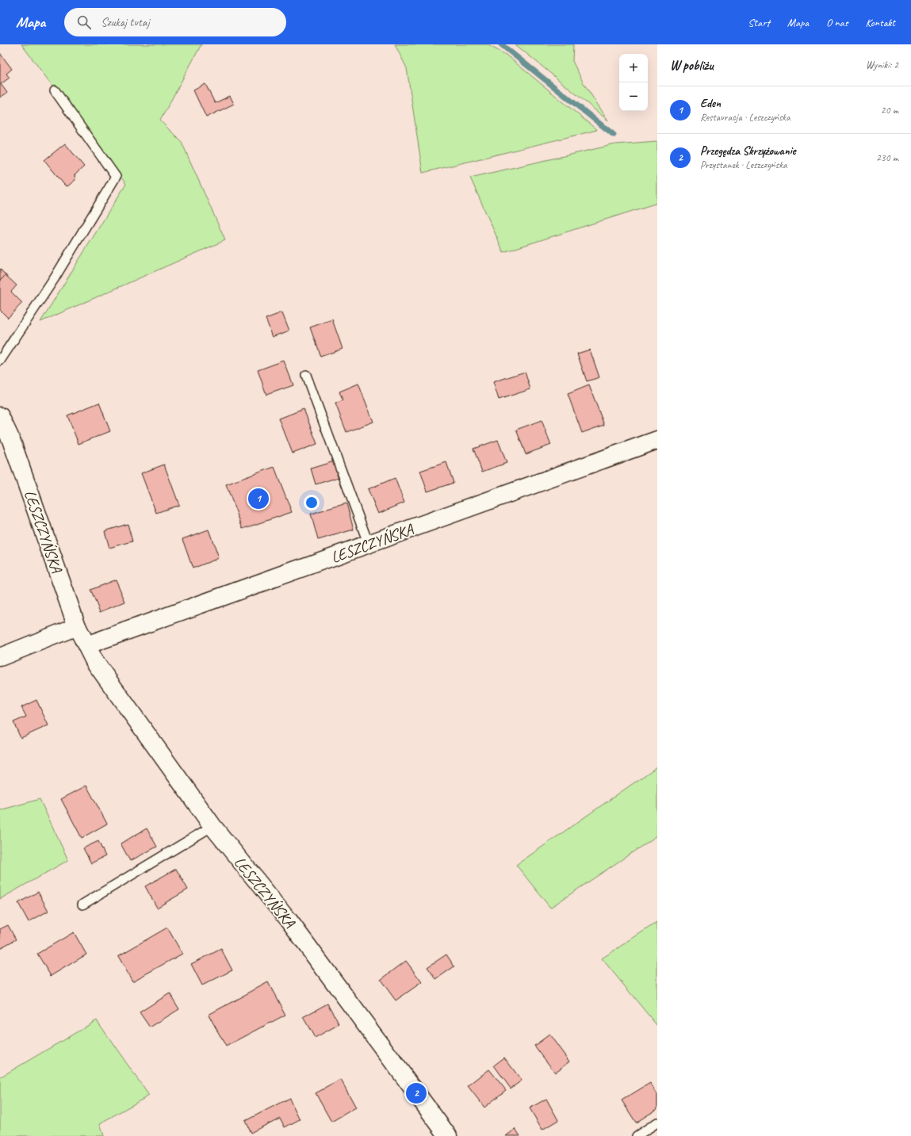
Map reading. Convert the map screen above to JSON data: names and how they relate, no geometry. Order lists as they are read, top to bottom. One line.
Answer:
{"streets":{"street":["LESZCZYŃSKA"]},"page":{"header":"Mapa","search":"Szukaj tutaj","nav":["Start","Mapa","O nas","Kontakt"],"heading":["W pobliżu","Wyniki: 2"],"map_buttons":["+","−"],"list":[{"mark":"1","name":"Eden","note":"Restauracja · Leszczyńska","value":"20 m"},{"mark":"2","name":"Przegędza Skrzyżowanie","note":"Przystanek · Leszczyńska","value":"230 m"}],"pins":["1","2"]}}
